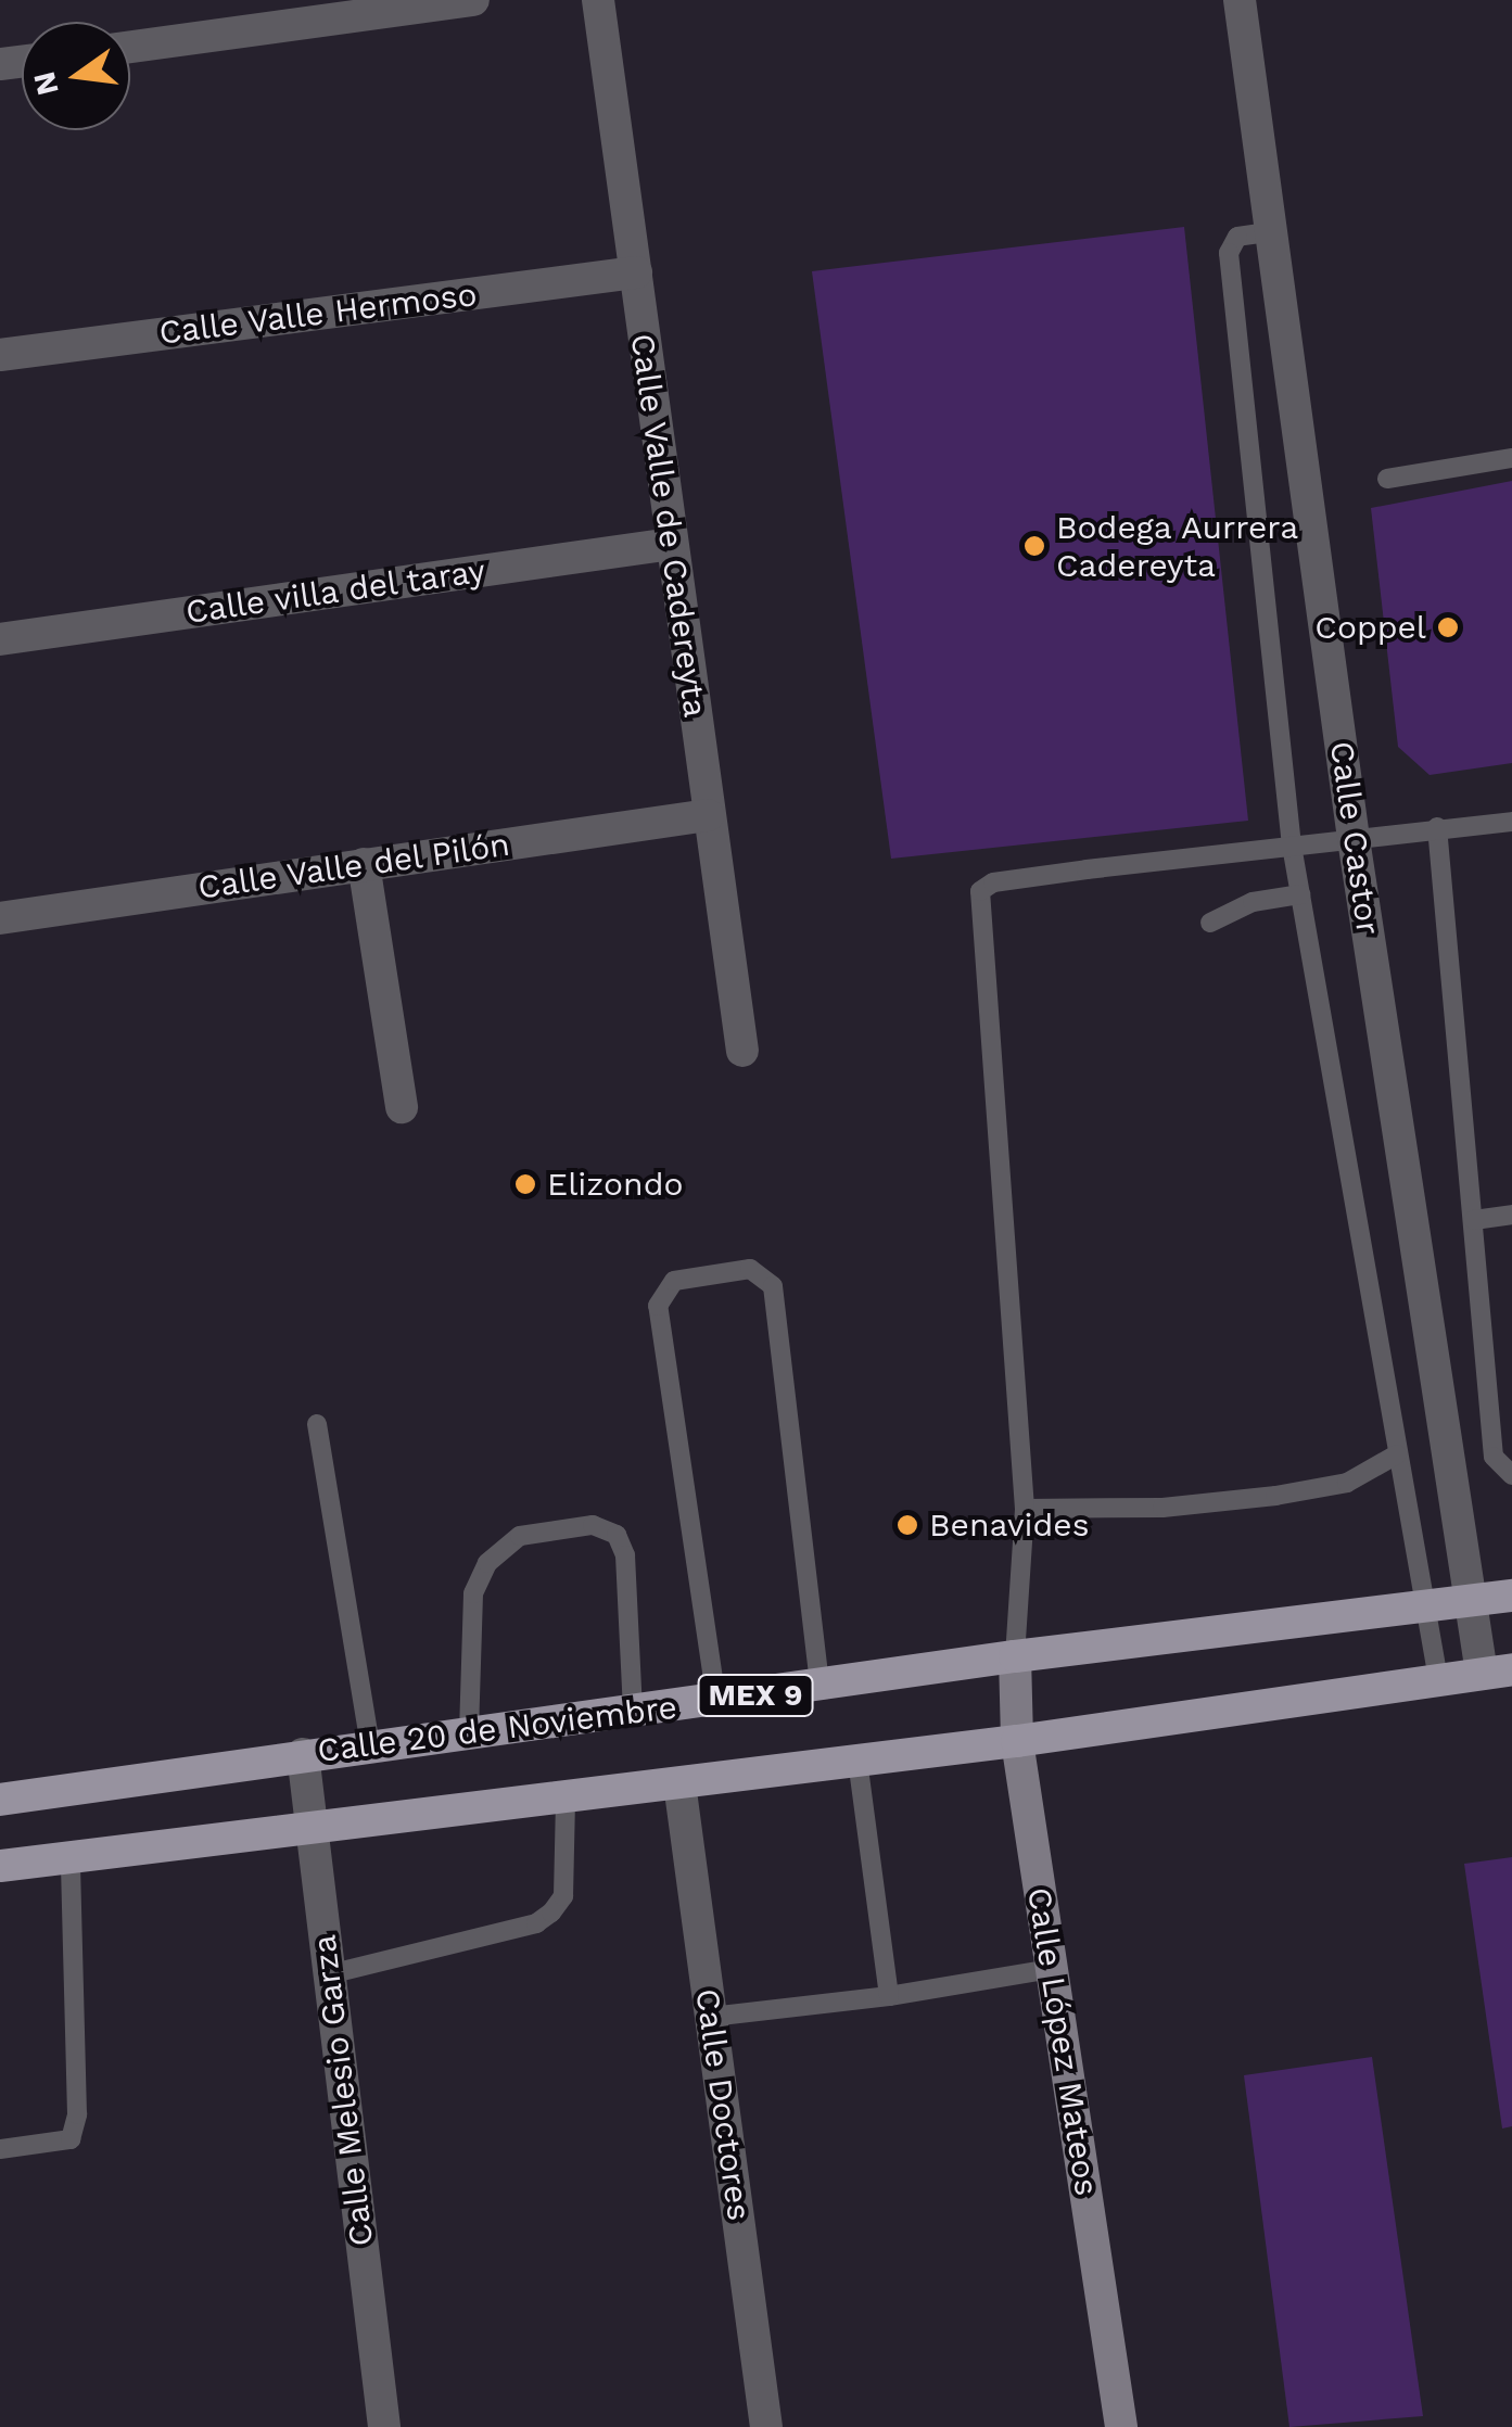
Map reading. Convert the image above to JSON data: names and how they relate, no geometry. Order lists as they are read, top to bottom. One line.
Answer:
{"streets":{"main road":["MEX 9","Calle 20 de Noviembre"],"street":["Calle Valle Hermoso","Calle Valle de Cadereyta","Calle villa del taray","Calle Castor","Calle Valle del Pilón","Calle López Mateos","Calle Melesio Garza","Calle Doctores"]},"crossings":[["Calle Valle Hermoso","Calle Valle de Cadereyta"],["Calle Valle de Cadereyta","Calle villa del taray"],["Calle Valle de Cadereyta","Calle Valle del Pilón"],["Calle Castor","MEX 9"],["Calle Castor","Calle 20 de Noviembre"],["MEX 9","Calle López Mateos"],["MEX 9","Calle Melesio Garza"],["MEX 9","Calle Doctores"],["Calle 20 de Noviembre","Calle López Mateos"],["Calle 20 de Noviembre","Calle Melesio Garza"]],"places":["Bodega Aurrera Cadereyta","Coppel","Elizondo","Benavides"],"north":"left"}
